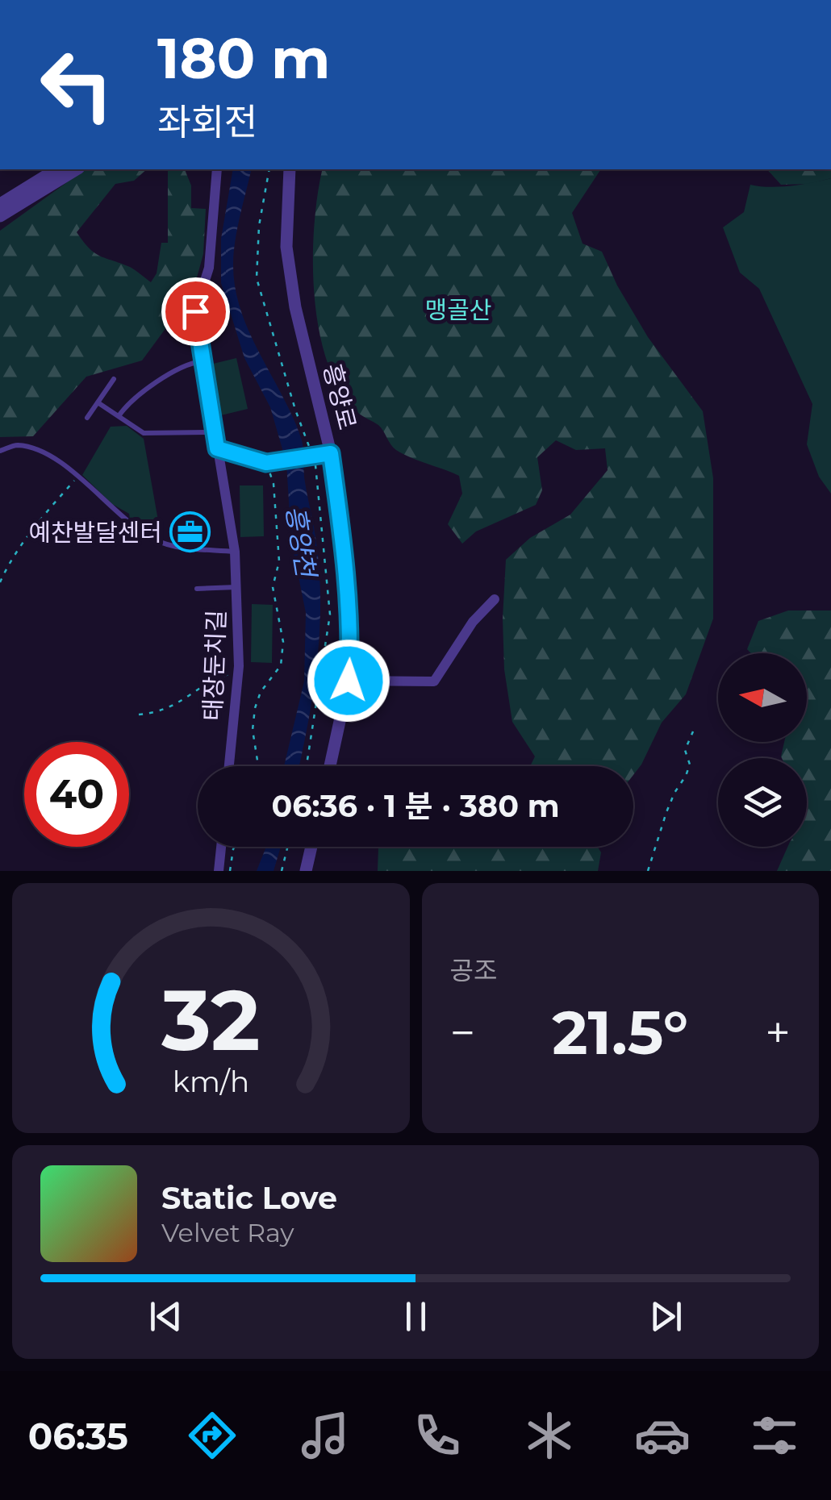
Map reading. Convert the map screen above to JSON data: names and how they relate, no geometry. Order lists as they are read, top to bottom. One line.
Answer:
{"streets":{"street":["흥양로","태장둔치길"]},"water":["흥양천"],"parks":["맹골산"],"places":{"office":["예찬발달센터"]},"north":"left","page":{"turn":["180 m","좌회전"],"limit":"40","trip":"06:36 · 1 분 · 380 m","tile":"공조","heat":["−","21.5°","+"],"song":["Static Love","Velvet Ray"],"tabs":"06:35","gauge":["32","km/h"]}}
